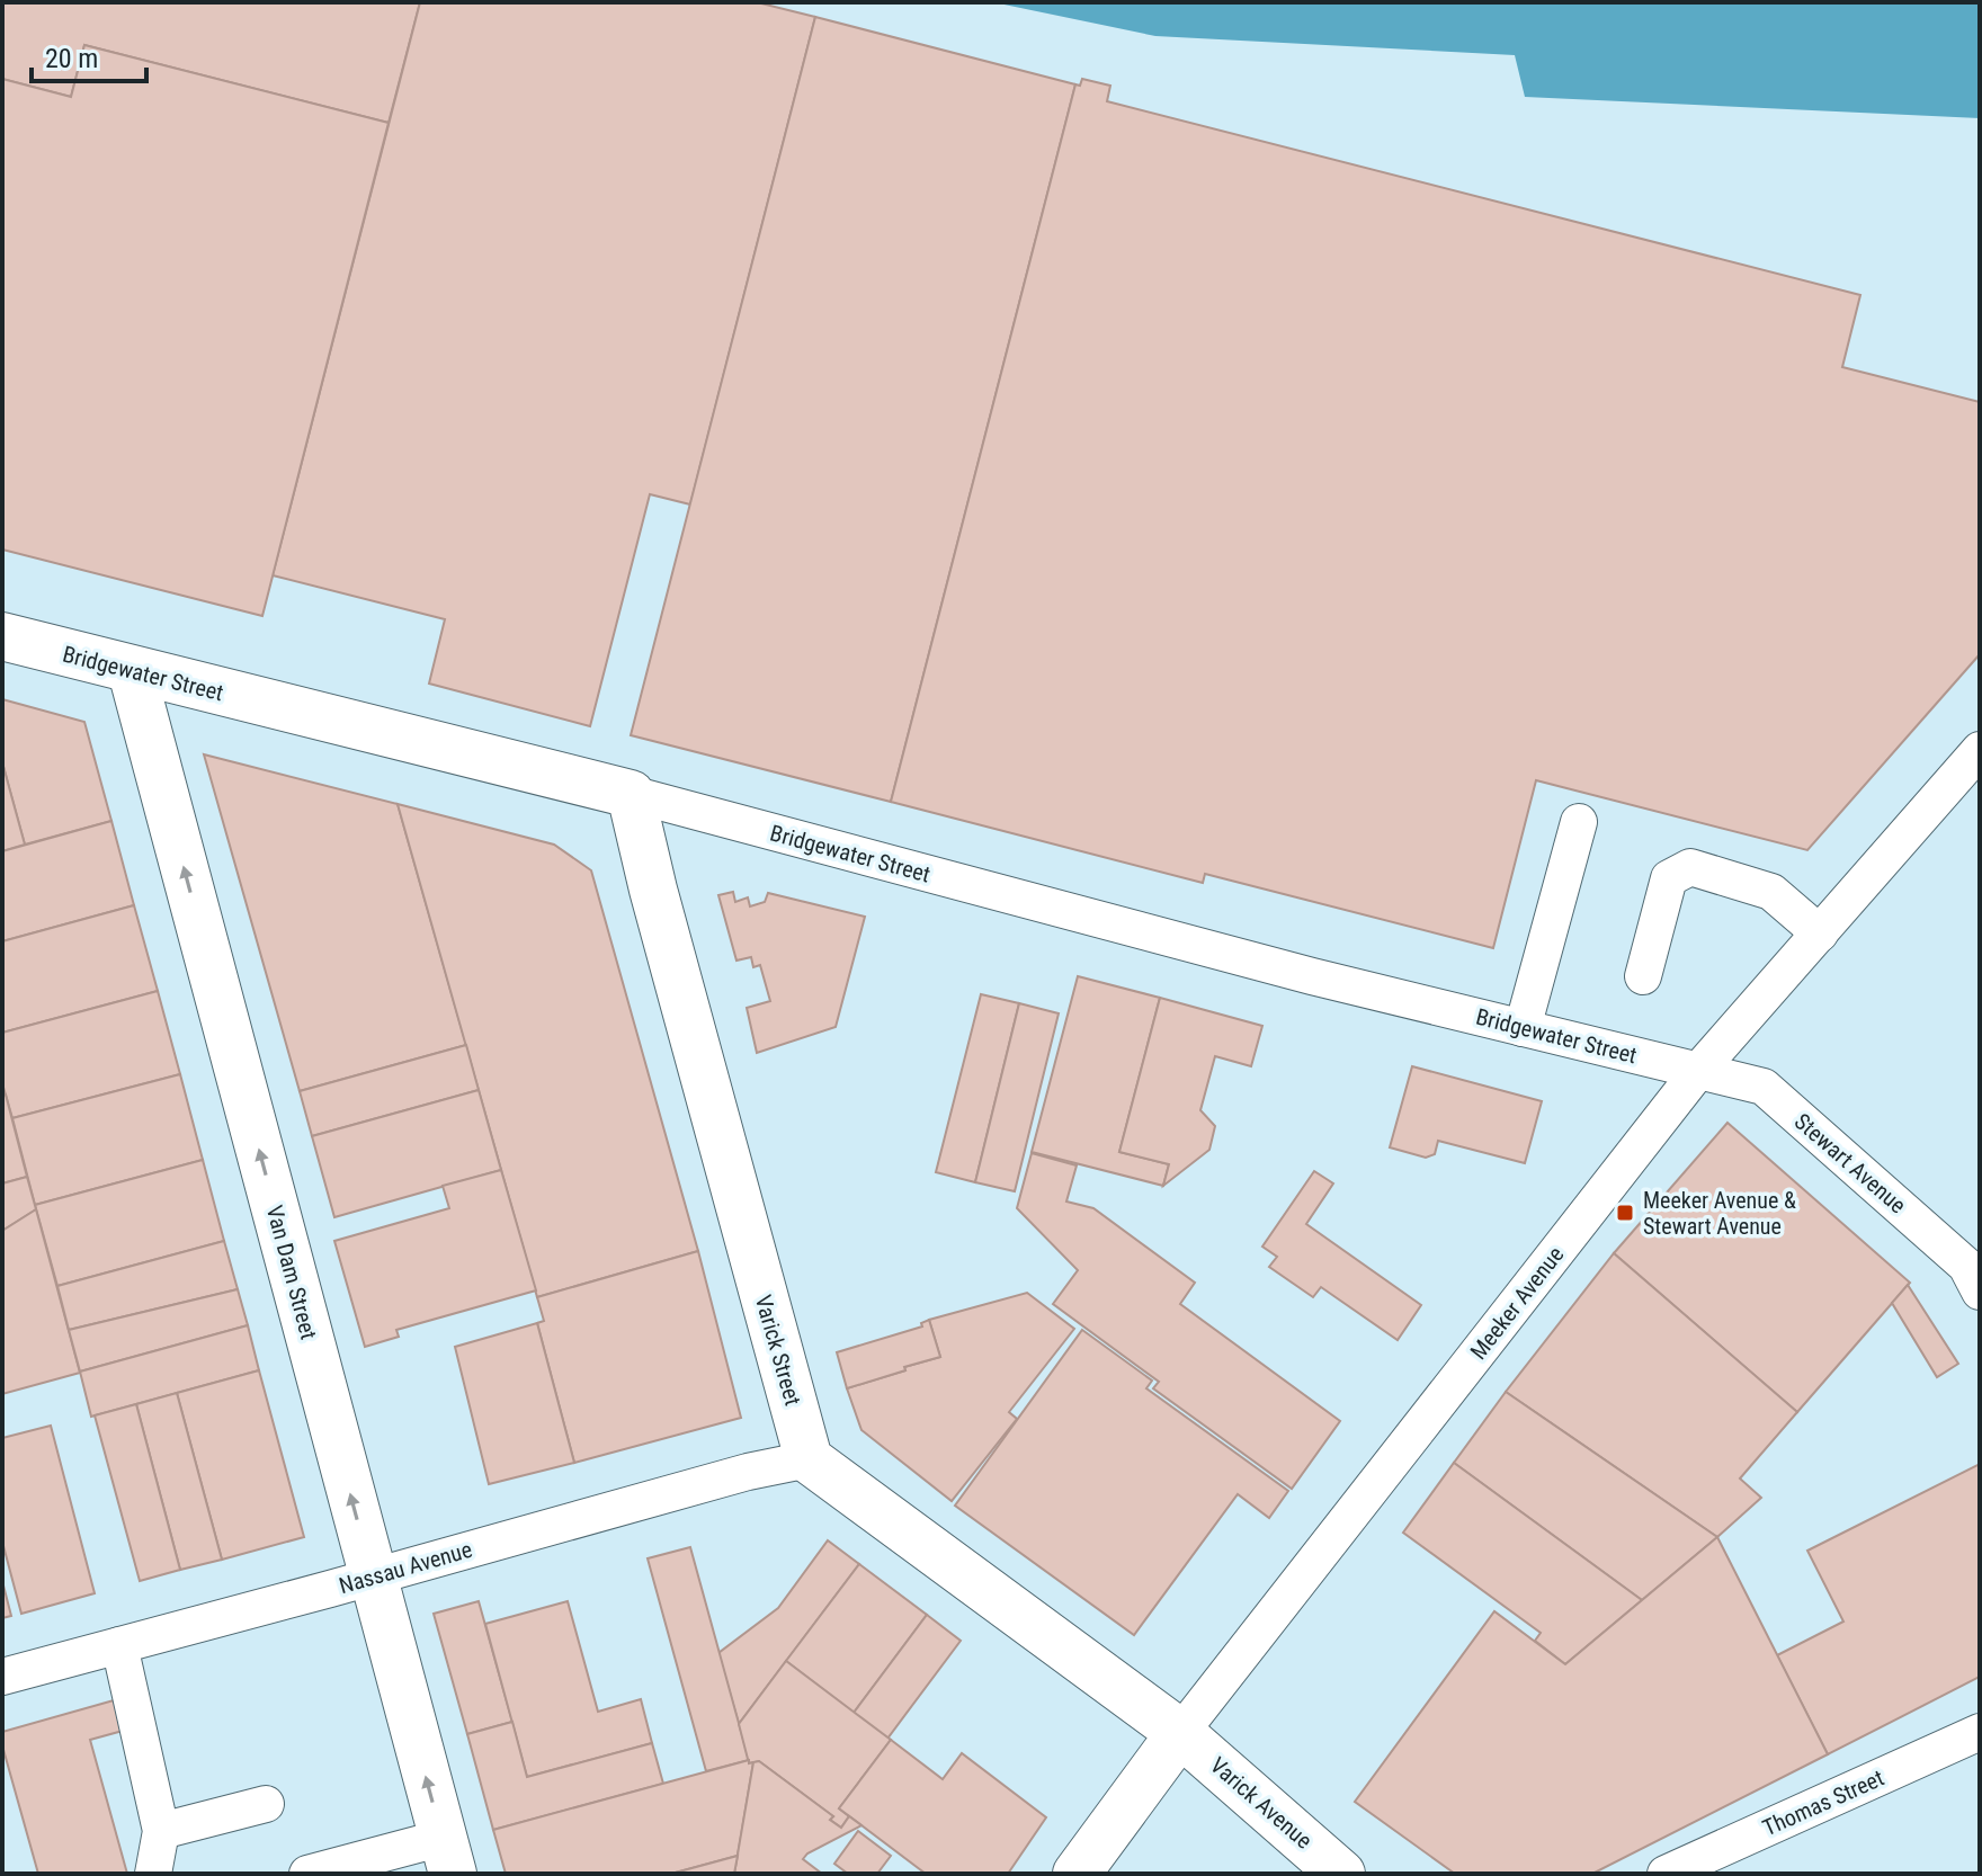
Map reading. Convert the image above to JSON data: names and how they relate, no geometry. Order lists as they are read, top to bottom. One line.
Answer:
{"streets":{"main road":["Bridgewater Street","Van Dam Street","Meeker Avenue","Varick Street","Varick Avenue"],"street":["Stewart Avenue","Nassau Avenue","Thomas Street"]},"crossings":[["Bridgewater Street","Stewart Avenue"],["Bridgewater Street","Van Dam Street"],["Bridgewater Street","Meeker Avenue"],["Bridgewater Street","Varick Street"],["Stewart Avenue","Meeker Avenue"],["Van Dam Street","Nassau Avenue"],["Meeker Avenue","Varick Avenue"],["Varick Street","Nassau Avenue"]],"one_way":["Van Dam Street"],"places":{"transit":["Meeker Avenue & Stewart Avenue"]},"scale_bar":"20 m"}
